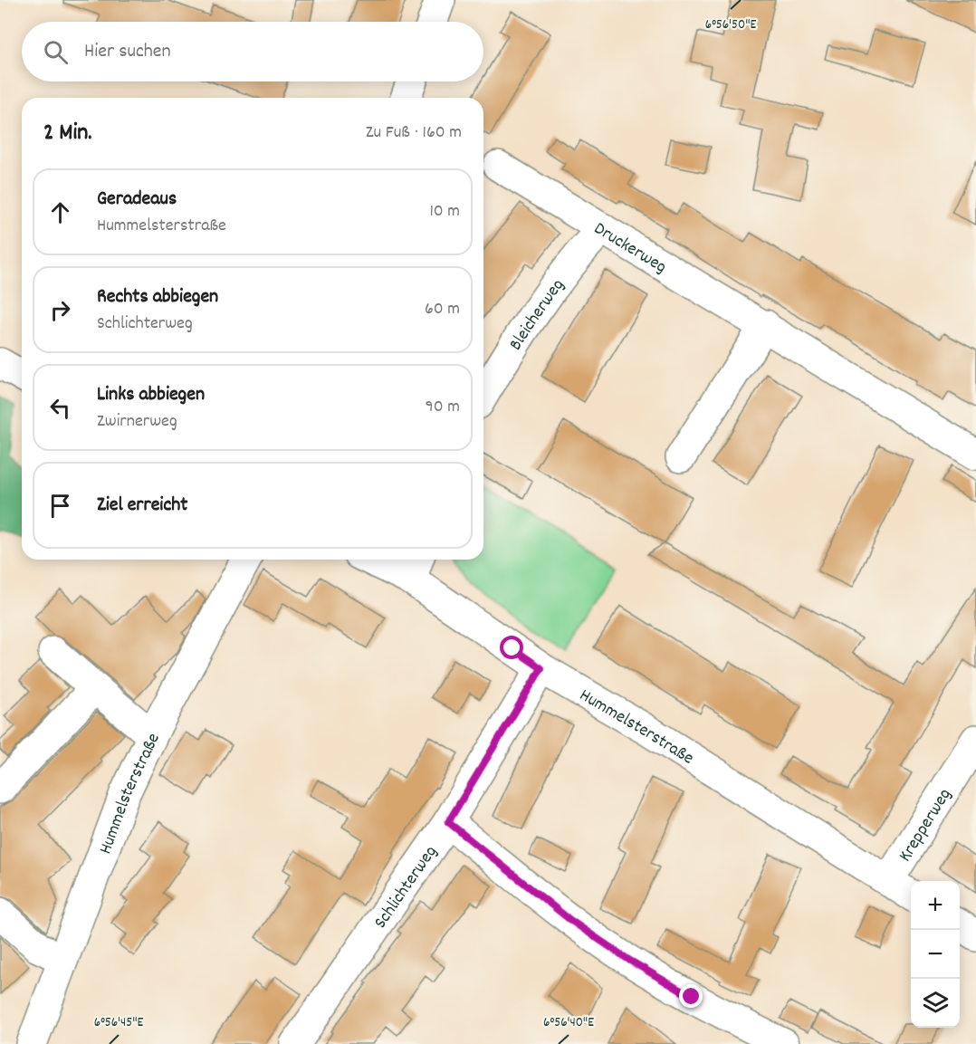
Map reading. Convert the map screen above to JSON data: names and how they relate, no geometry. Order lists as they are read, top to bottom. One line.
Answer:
{"streets":{"street":["Druckerweg","Bleicherweg","Hummelsterstraße","Krepperweg","Schlichterweg"]},"crossings":[["Druckerweg","Bleicherweg"],["Hummelsterstraße","Krepperweg"],["Hummelsterstraße","Schlichterweg"]],"page":{"search":"Hier suchen","heading":["2 Min.","Zu Fuß · 160 m"],"list":[["Geradeaus","Hummelsterstraße","10 m"],["Rechts abbiegen","Schlichterweg","60 m"],["Links abbiegen","Zwirnerweg","90 m"],"Ziel erreicht"],"map_buttons":["+","−"]},"coordinates":["6°56'50\"E","6°56'45\"E","6°56'40\"E"]}
